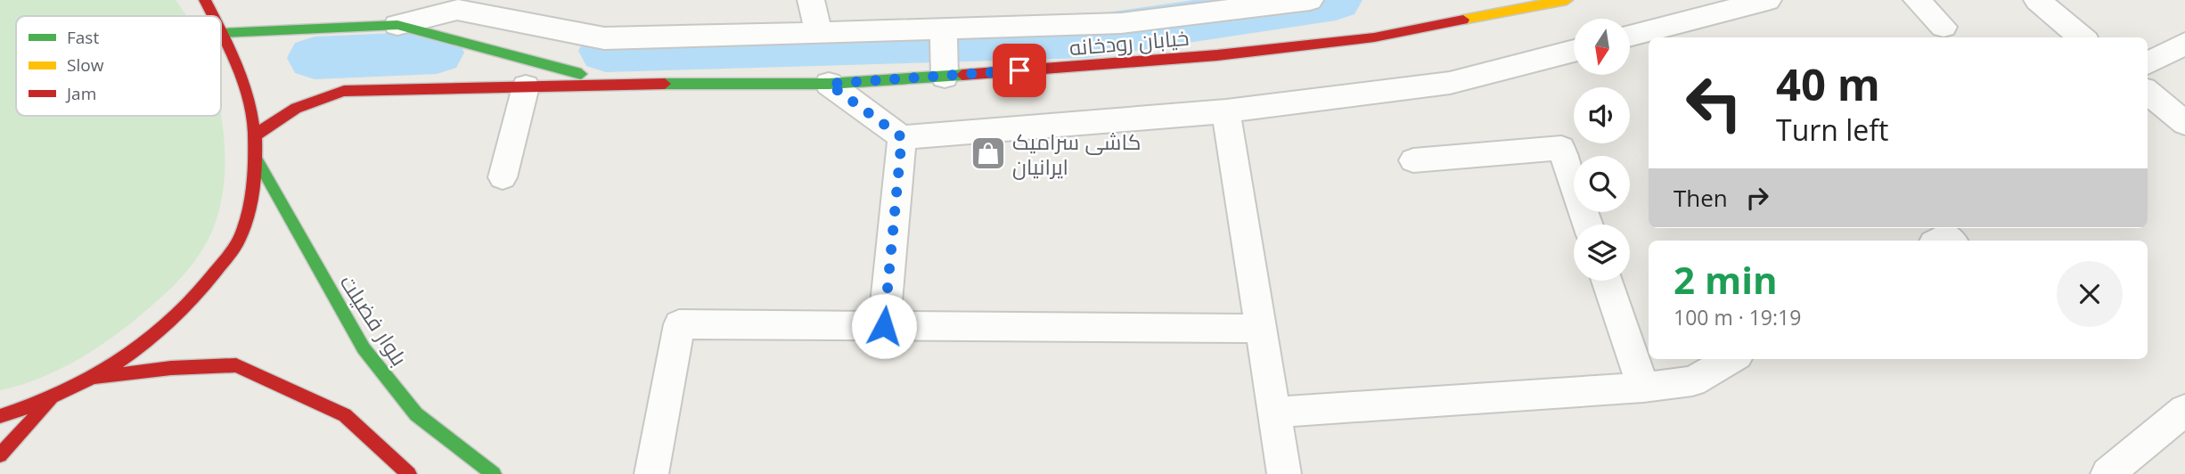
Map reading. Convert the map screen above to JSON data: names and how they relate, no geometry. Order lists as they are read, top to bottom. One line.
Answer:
{"streets":{"main road":["خیابان رودخانه","بلوار فضیلت"]},"places":{"shop":["کاشی سرامیک ایرانیان"]},"legend":["Fast","Slow","Jam"],"north":"bottom","page":{"turn":["40 m","Turn left"],"then":"Then","heading":["2 min","100 m · 19:19"]}}
